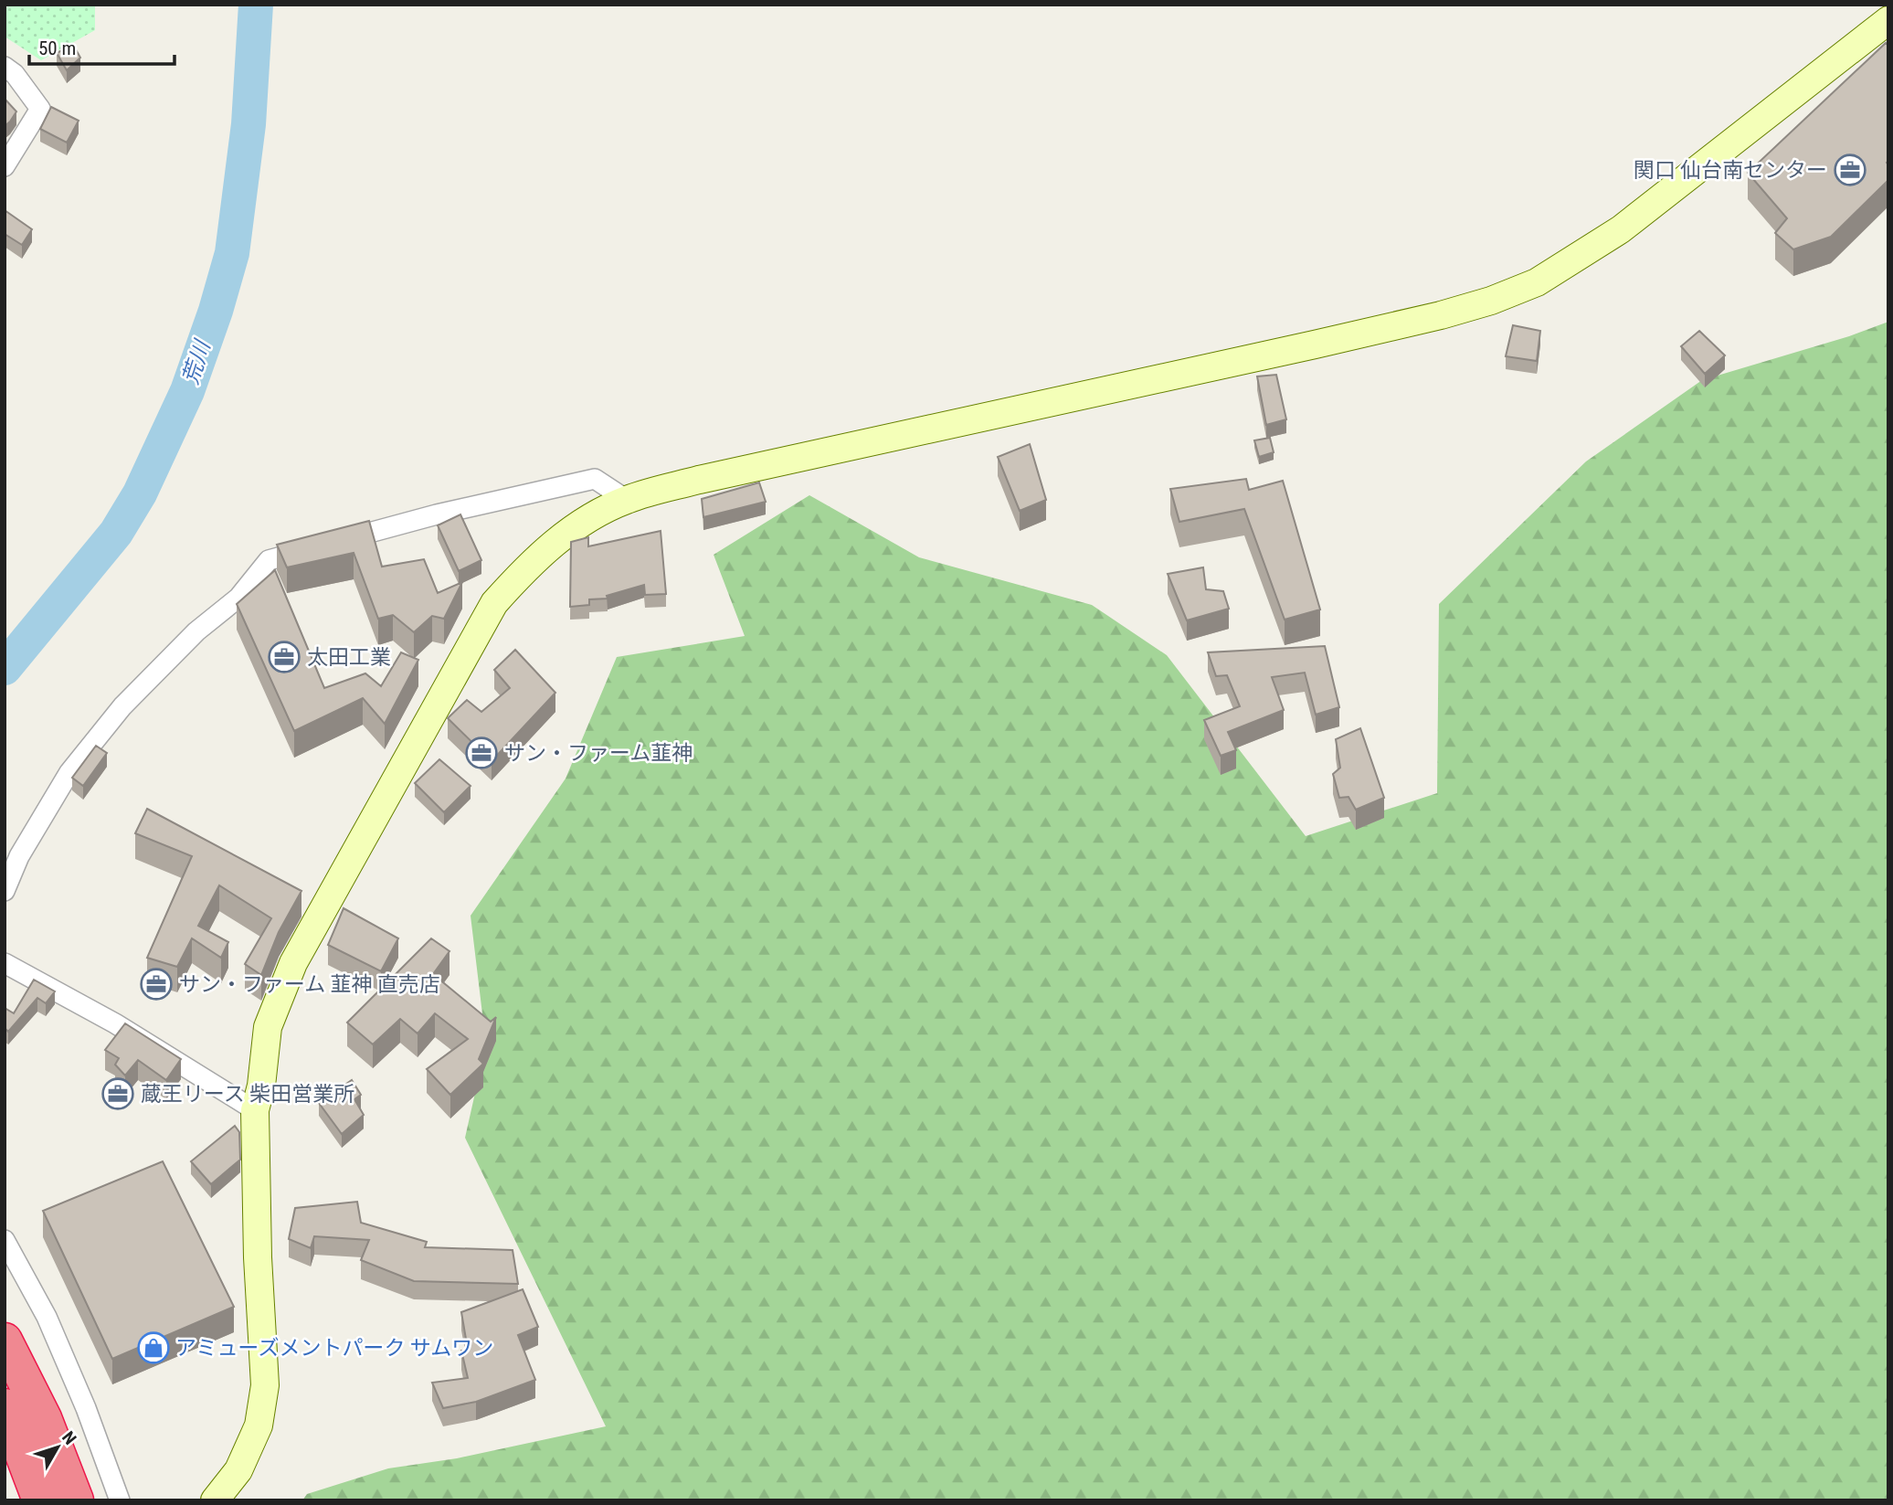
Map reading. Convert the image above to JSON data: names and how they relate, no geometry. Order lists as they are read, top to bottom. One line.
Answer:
{"water":["荒川"],"places":{"office":["関口 仙台南センター","太田工業","サン・ファーム韮神","サン・ファーム 韮神 直売店","蔵王リース 柴田営業所"],"shop":["アミューズメントパーク サムワン"]},"scale_bar":"50 m","north":"top right"}
